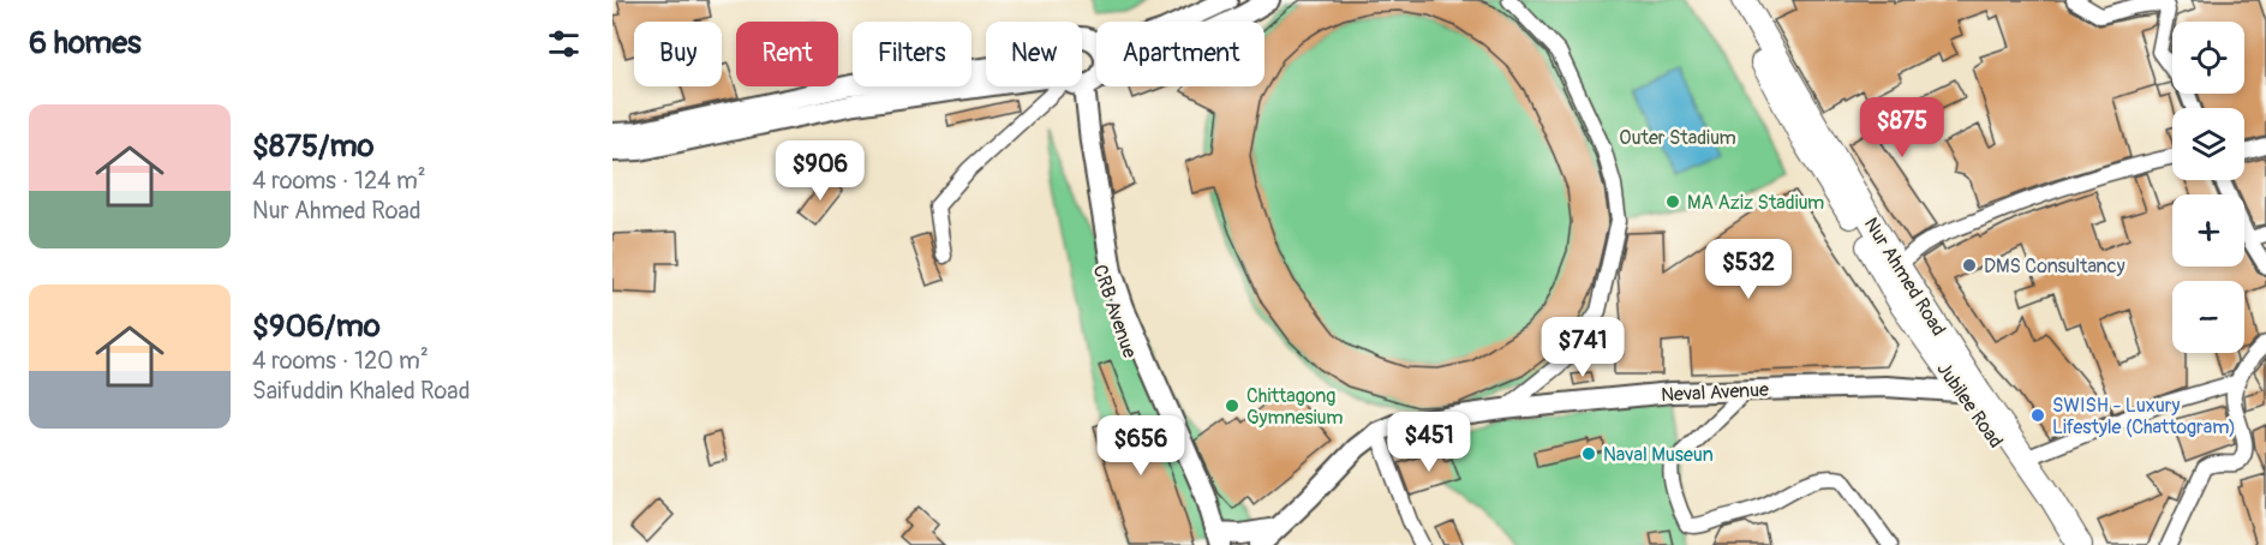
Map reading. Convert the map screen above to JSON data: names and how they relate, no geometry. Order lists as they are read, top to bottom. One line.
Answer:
{"streets":{"main road":["Nur Ahmed Road","CRB Avenue","Neval Avenue","Jubilee Road"]},"crossings":[["Nur Ahmed Road","Neval Avenue"],["Nur Ahmed Road","Jubilee Road"],["Neval Avenue","Jubilee Road"]],"parks":["Outer Stadium"],"places":["MA Aziz Stadium","DMS Consultancy","Chittagong Gymnesium","SWISH - Luxury Lifestyle (Chattogram)","Naval Museun"],"page":{"heading":"6 homes","map_buttons":["+","−"],"chip":["Buy","Rent","Filters","New","Apartment"],"list":[{"name":"$875/mo","note":"4 rooms · 124 m² · Nur Ahmed Road"},{"name":"$906/mo","note":"4 rooms · 120 m² · Saifuddin Khaled Road"}],"price":["$875","$906","$532","$741","$451","$656"]}}
